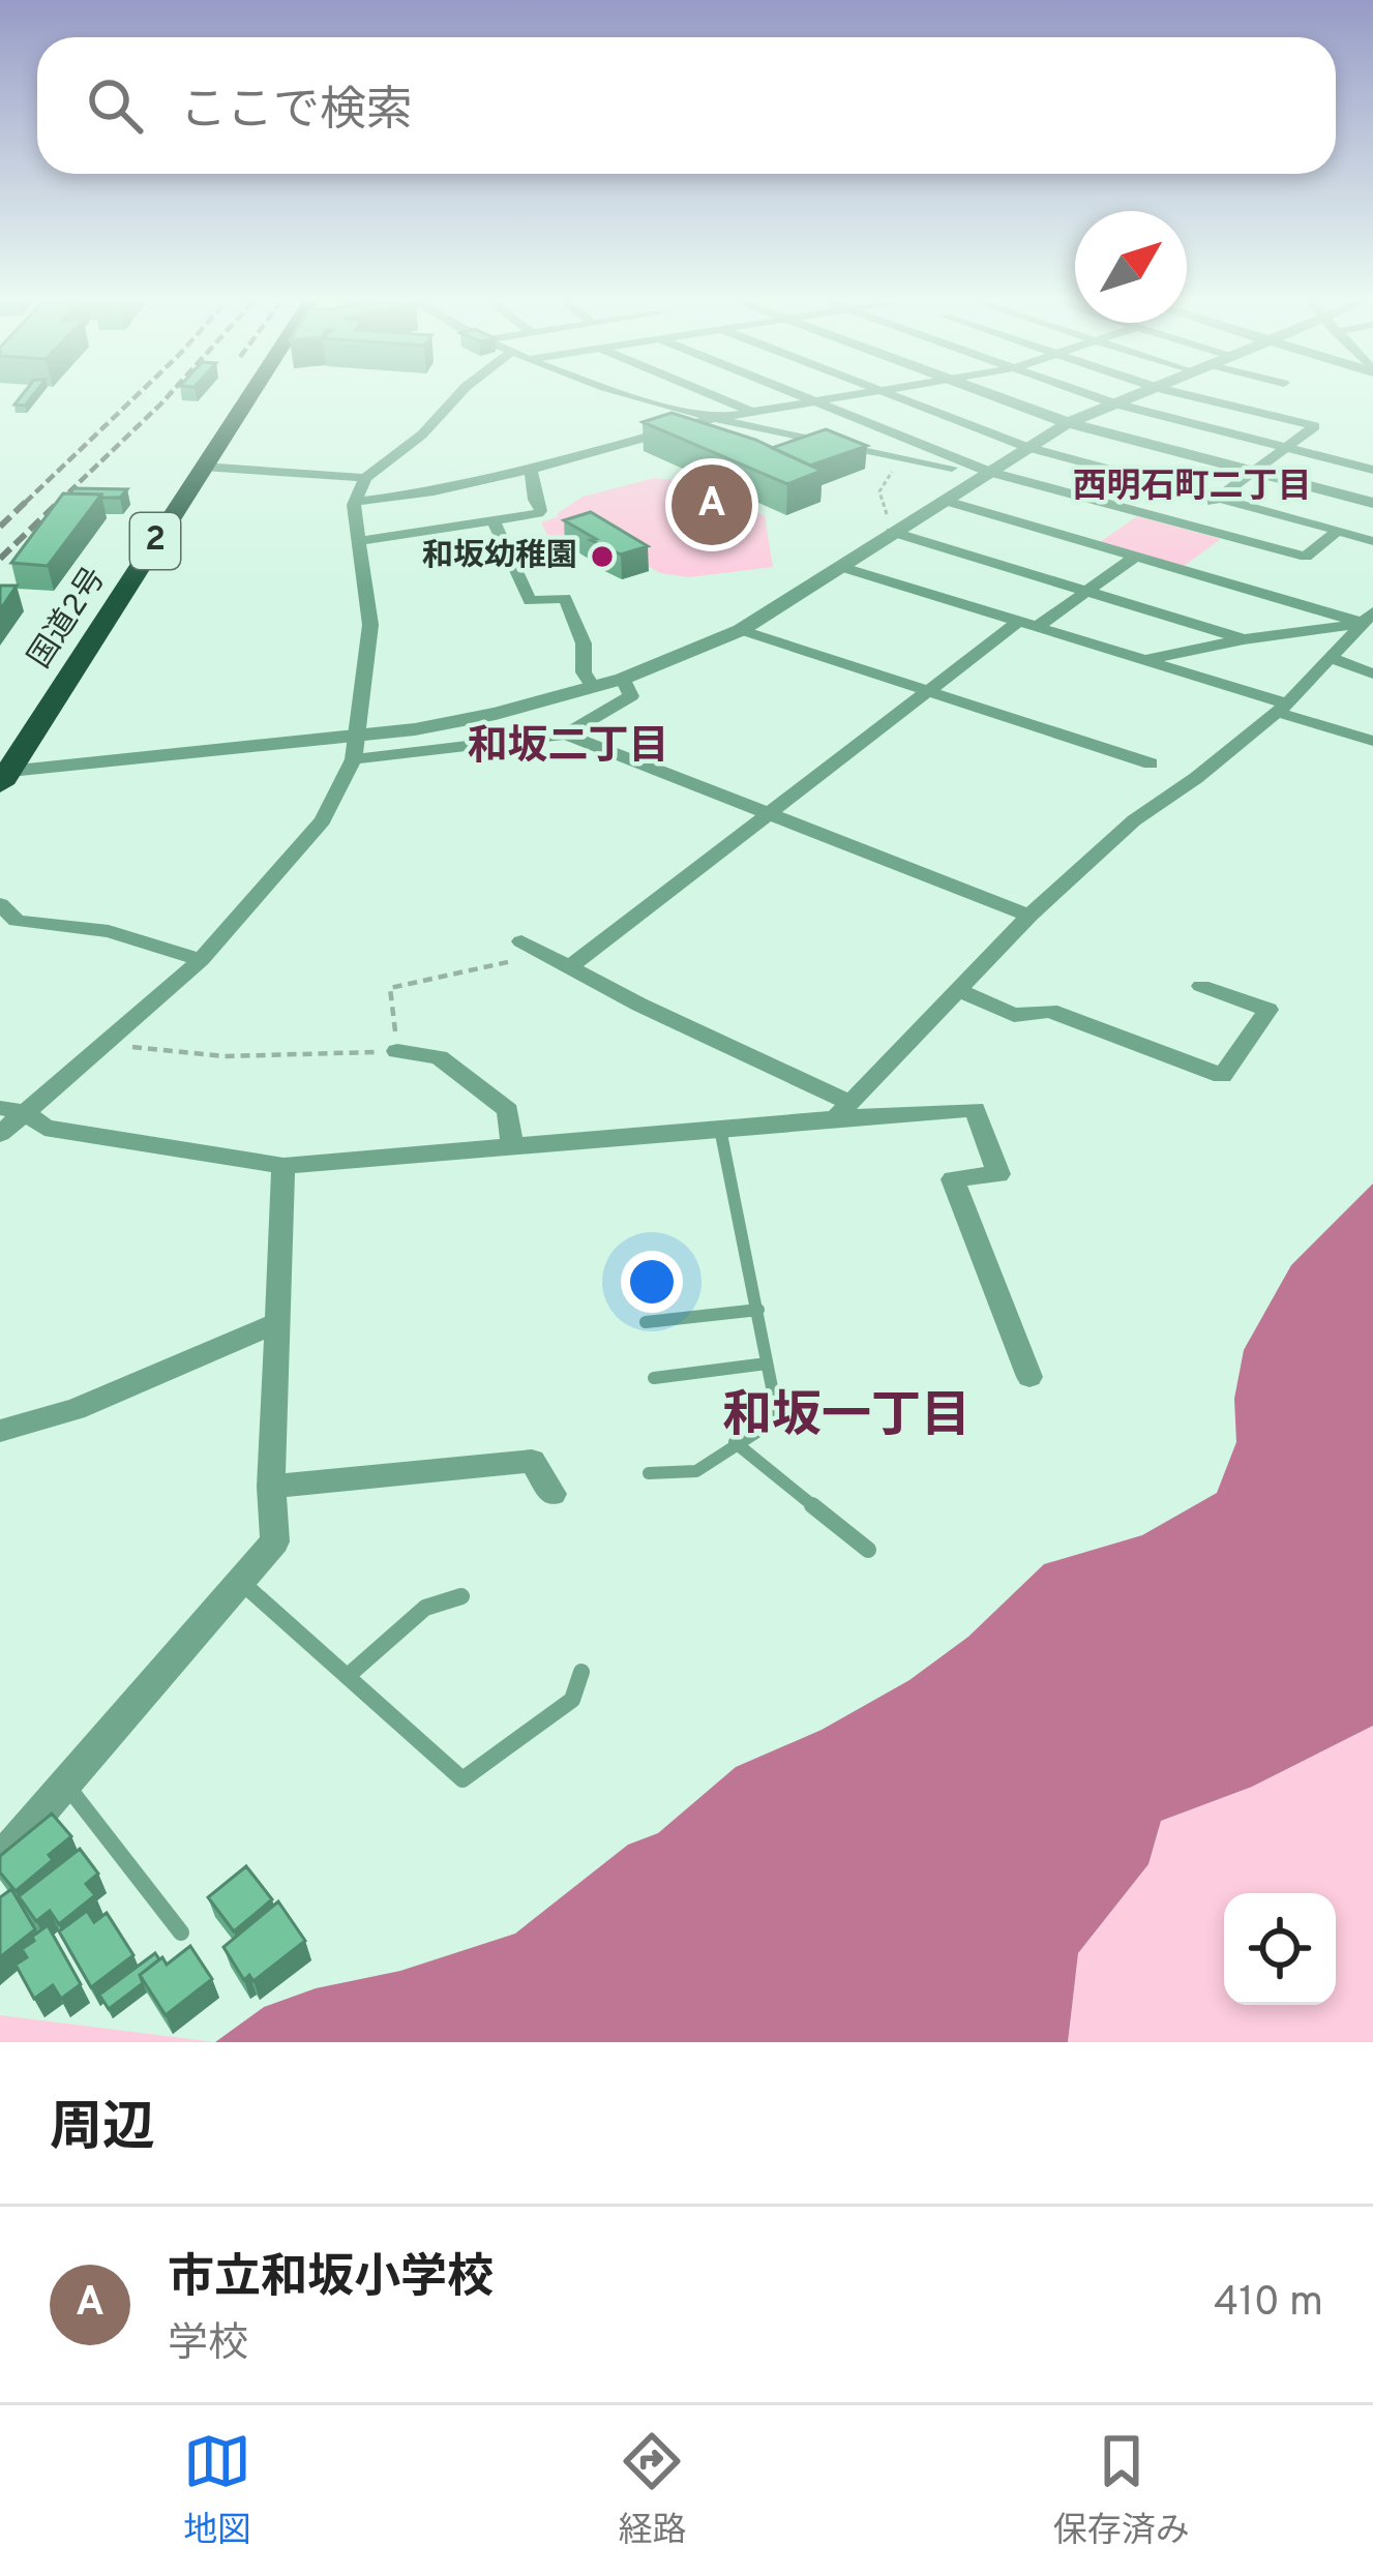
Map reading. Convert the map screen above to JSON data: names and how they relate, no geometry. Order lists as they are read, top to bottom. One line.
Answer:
{"streets":{"highway":["2","国道2号"]},"districts":["西明石町二丁目","和坂二丁目","和坂一丁目"],"places":["和坂幼稚園"],"north":"top right","page":{"search":"ここで検索","pins":"A","heading":"周辺","list":[{"mark":"A","name":"市立和坂小学校","note":"学校","value":"410 m"}],"nav":["地図","経路","保存済み"]}}
